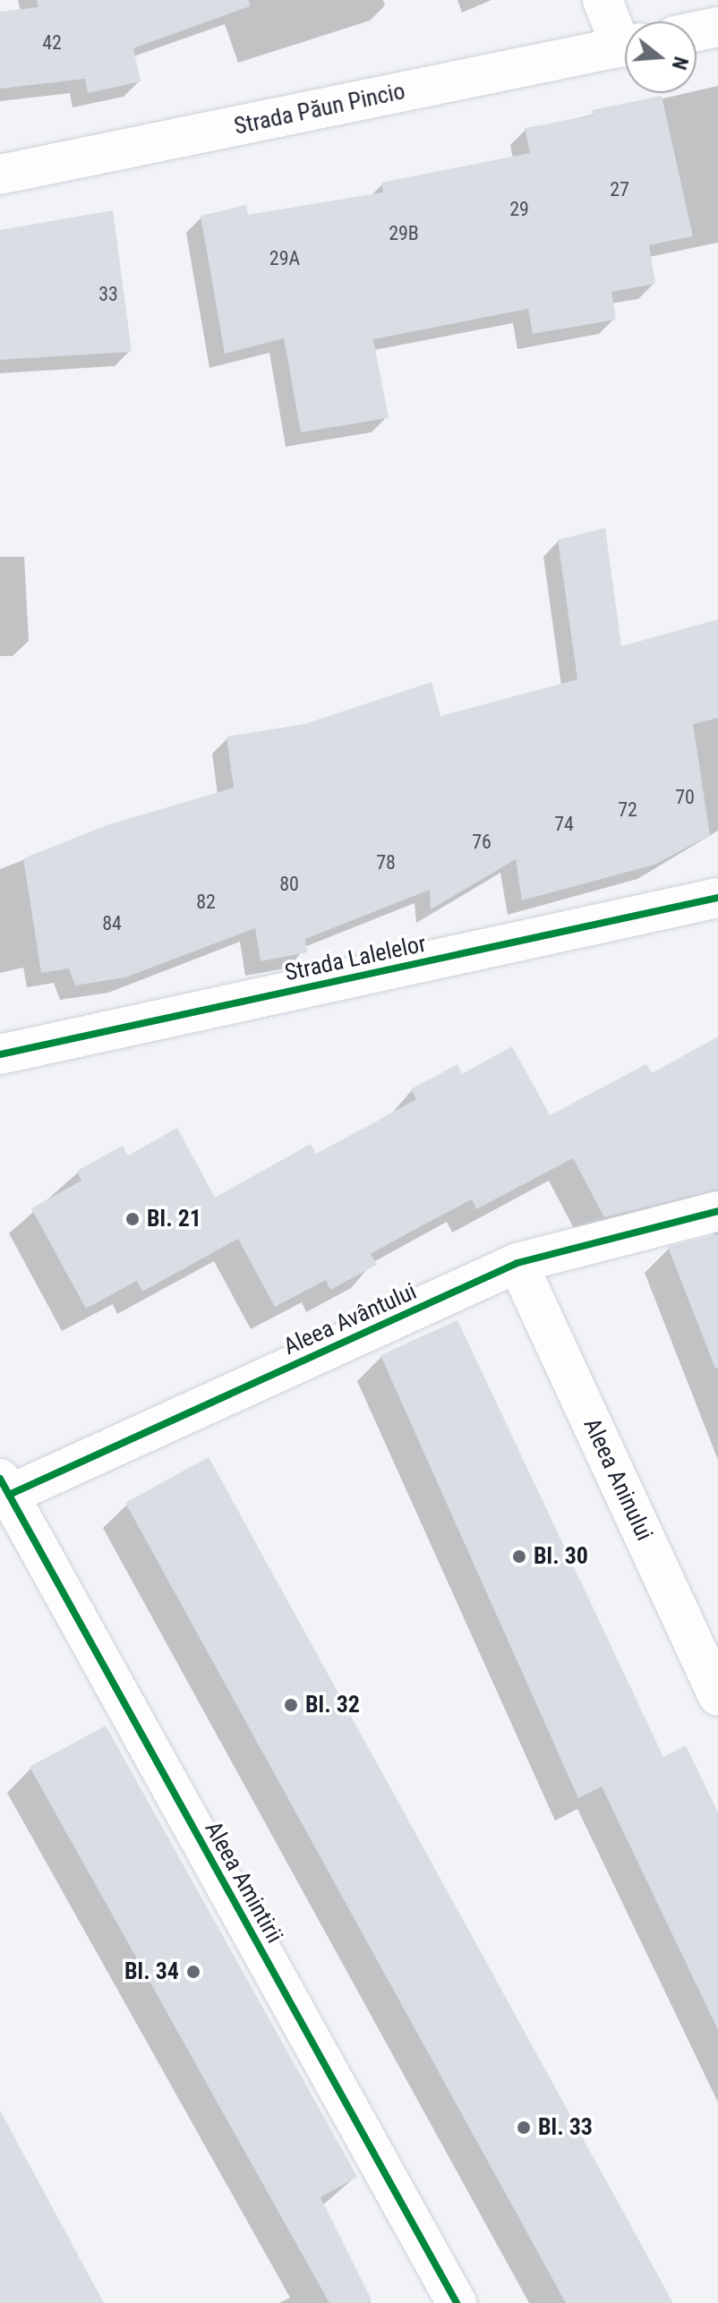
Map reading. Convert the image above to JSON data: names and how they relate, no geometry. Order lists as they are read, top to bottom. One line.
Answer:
{"streets":{"street":["Strada Păun Pincio","Strada Lalelelor","Aleea Avântului","Aleea Aninului","Aleea Amintirii"]},"crossings":[["Aleea Avântului","Aleea Aninului"],["Aleea Avântului","Aleea Amintirii"]],"places":["Bl. 21","Bl. 30","Bl. 32","Bl. 34","Bl. 33"],"house_numbers":["42","27","29","29B","29A","33","70","72","74","76","78","80","82","84"],"north":"right"}
